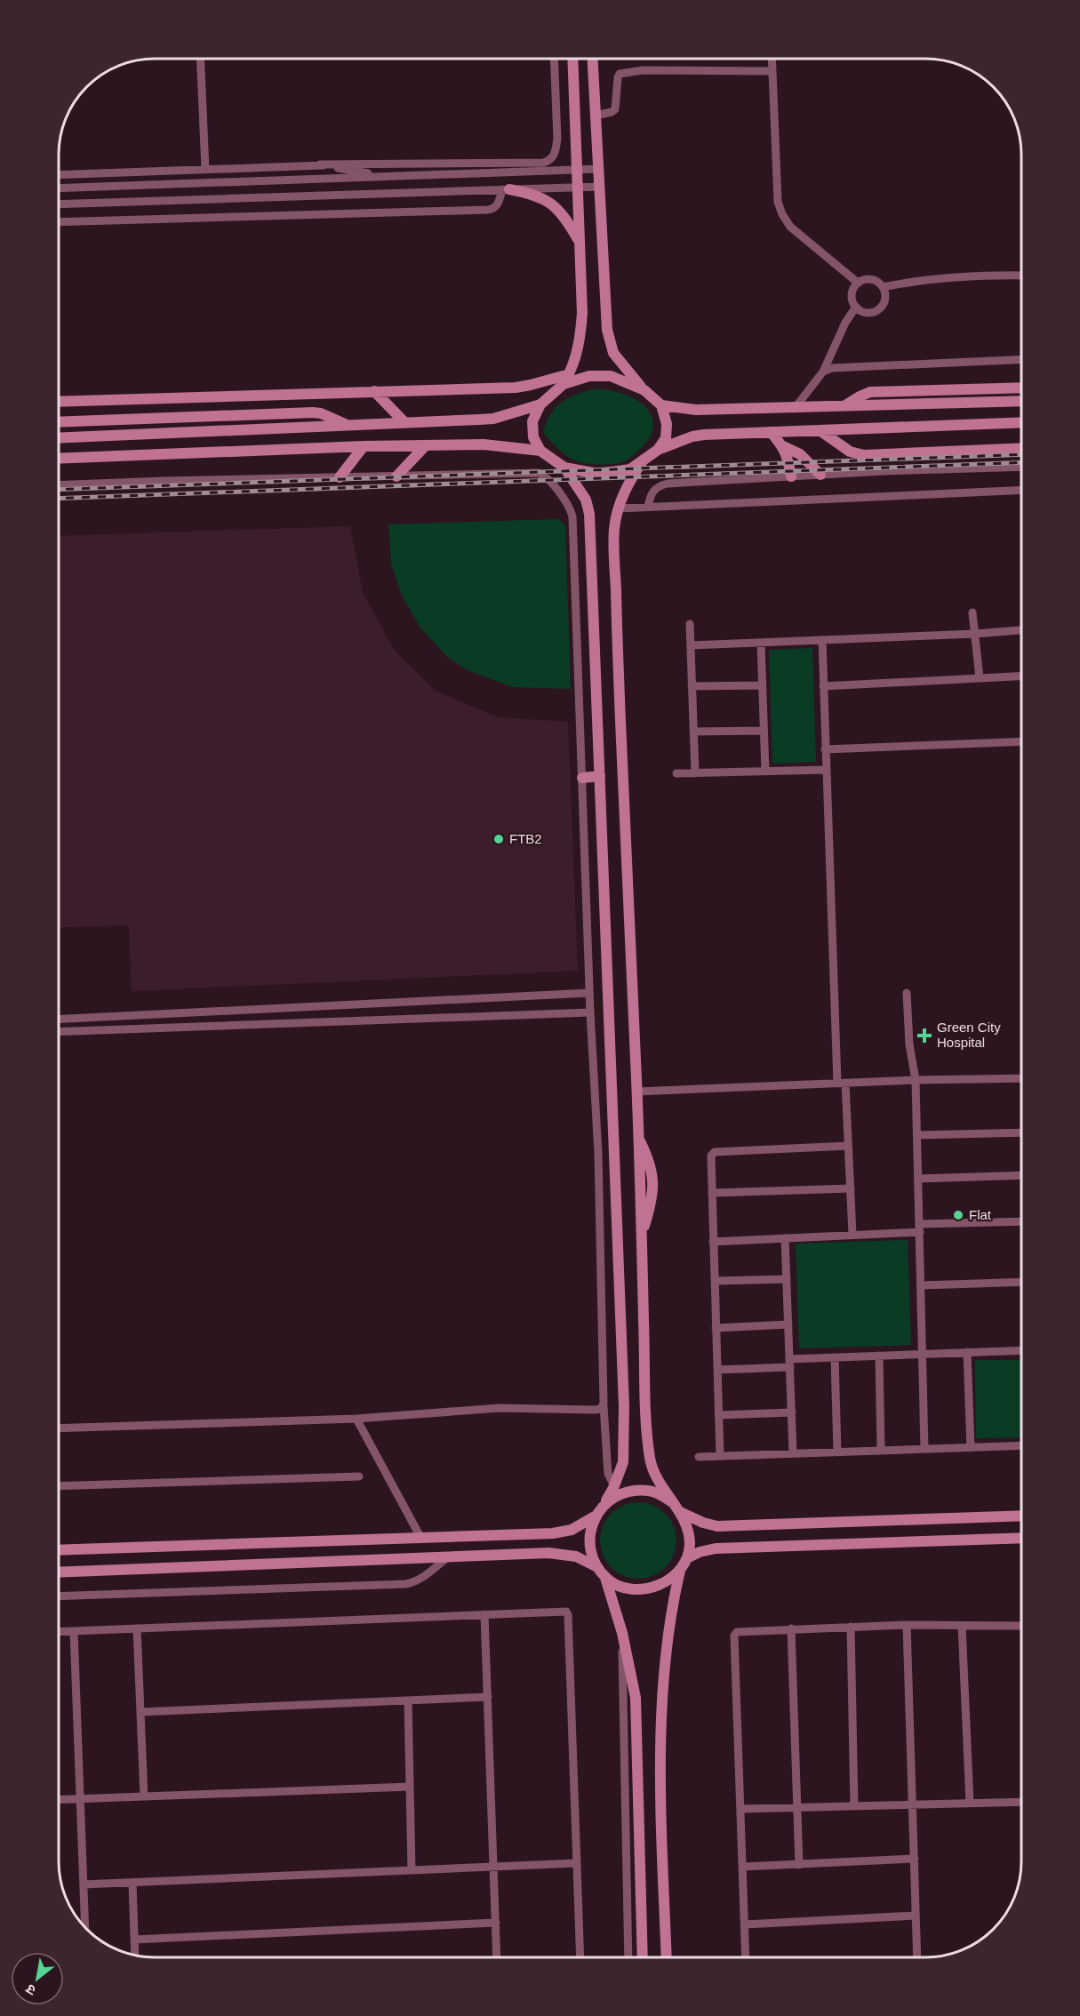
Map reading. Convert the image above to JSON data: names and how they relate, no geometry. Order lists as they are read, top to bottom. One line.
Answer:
{"places":{"other":["FTB2","Flat"],"health":["Green City Hospital"]},"north":"bottom left"}
